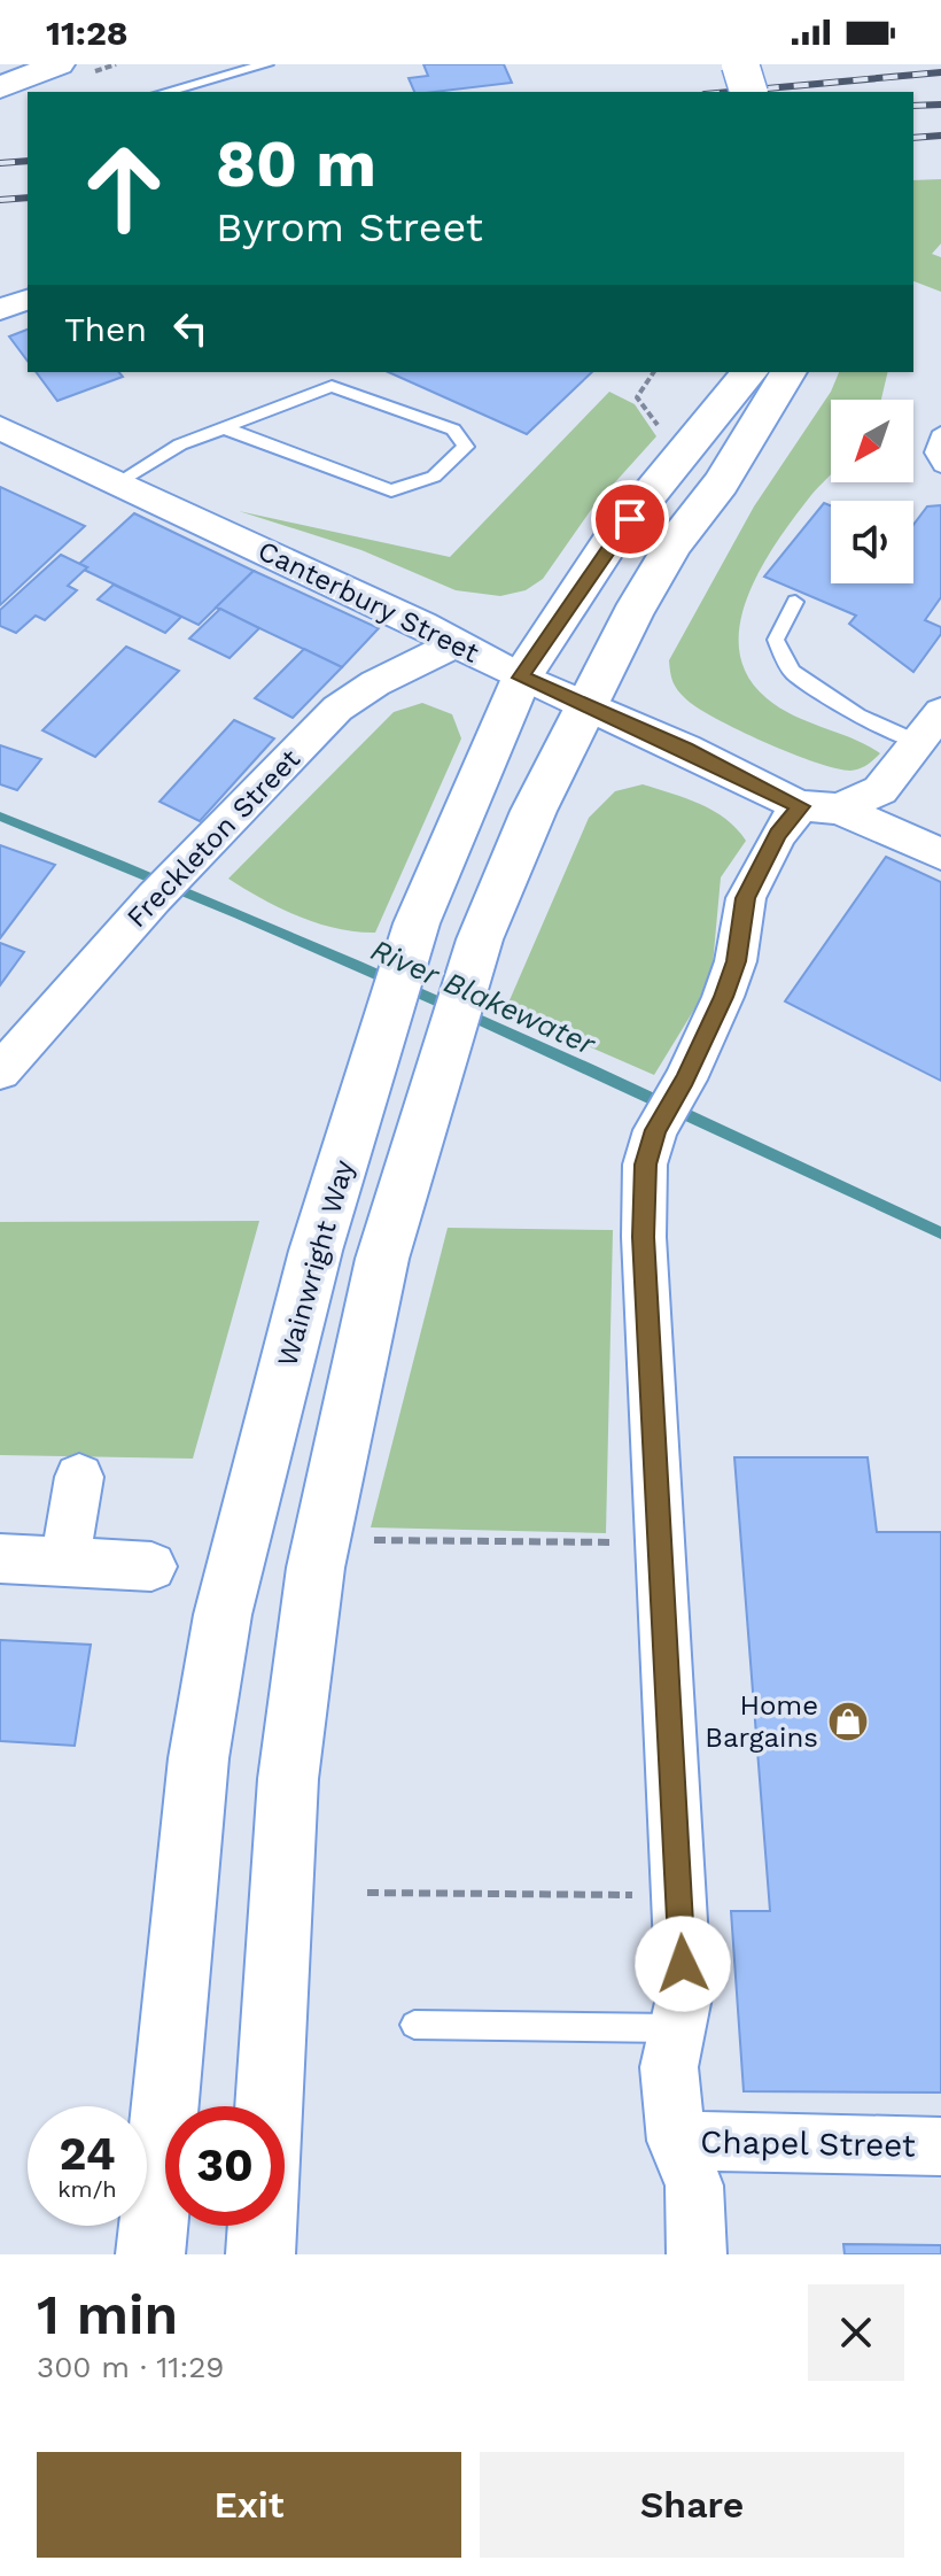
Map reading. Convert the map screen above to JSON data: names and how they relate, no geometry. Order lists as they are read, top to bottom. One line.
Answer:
{"streets":{"highway":["Wainwright Way"],"street":["Canterbury Street","Freckleton Street","Chapel Street"]},"crossings":[["Canterbury Street","Freckleton Street"],["Canterbury Street","Wainwright Way"]],"water":["River Blakewater"],"places":{"shop":["Home Bargains"]},"north":"bottom left","page":{"status":"11:28","turn":["80 m","Byrom Street"],"then":"Then","speed":"24 km/h","limit":"30","heading":["1 min","300 m · 11:29"],"buttons":["Exit","Share"]}}
